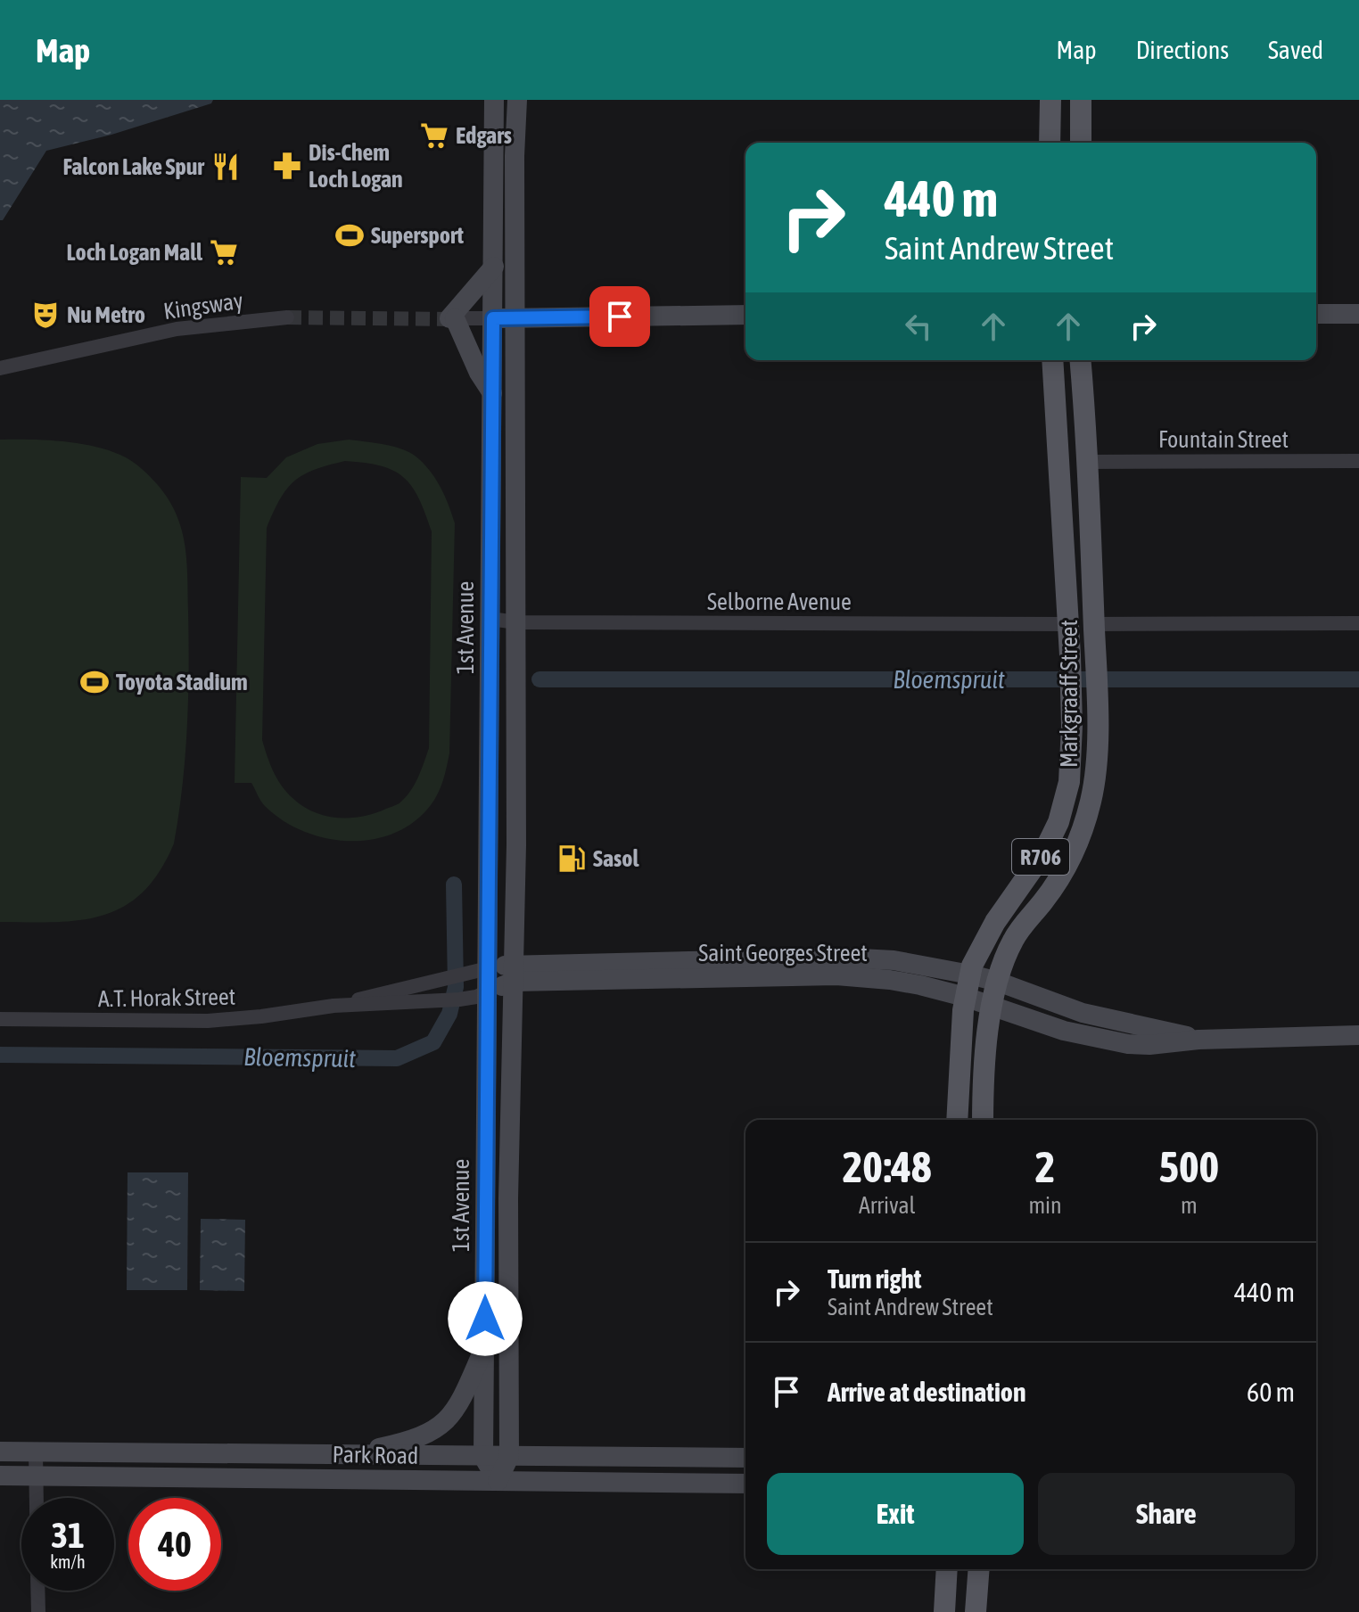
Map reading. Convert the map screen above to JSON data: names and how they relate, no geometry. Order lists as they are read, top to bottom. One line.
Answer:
{"streets":{"main road":["Markgraaff Street","R706"],"street":["Kingsway","Fountain Street","Selborne Avenue","1st Avenue","Saint Georges Street","A.T. Horak Street","Park Road"]},"crossings":[["Fountain Street","Markgraaff Street"],["Selborne Avenue","1st Avenue"],["Selborne Avenue","Markgraaff Street"],["1st Avenue","Saint Georges Street"],["1st Avenue","A.T. Horak Street"],["1st Avenue","Park Road"],["Markgraaff Street","R706"],["Markgraaff Street","Saint Georges Street"],["R706","Saint Georges Street"],["Saint Georges Street","A.T. Horak Street"]],"water":["Bloemspruit"],"places":{"supermarket":["Edgars","Loch Logan Mall"],"pharmacy":["Dis-Chem Loch Logan"],"restaurant":["Falcon Lake Spur"],"sports":["Supersport","Toyota Stadium"],"theatre":["Nu Metro"],"fuel station":["Sasol"]},"page":{"header":"Map","nav":["Map","Directions","Saved"],"turn":["440 m","Saint Andrew Street"],"eta":["20:48","Arrival","2","min","500","m"],"list":[{"name":"Turn right","note":"Saint Andrew Street","value":"440 m"},{"name":"Arrive at destination","value":"60 m"}],"buttons":["Exit","Share"],"speed":"31 km/h","limit":"40"}}
